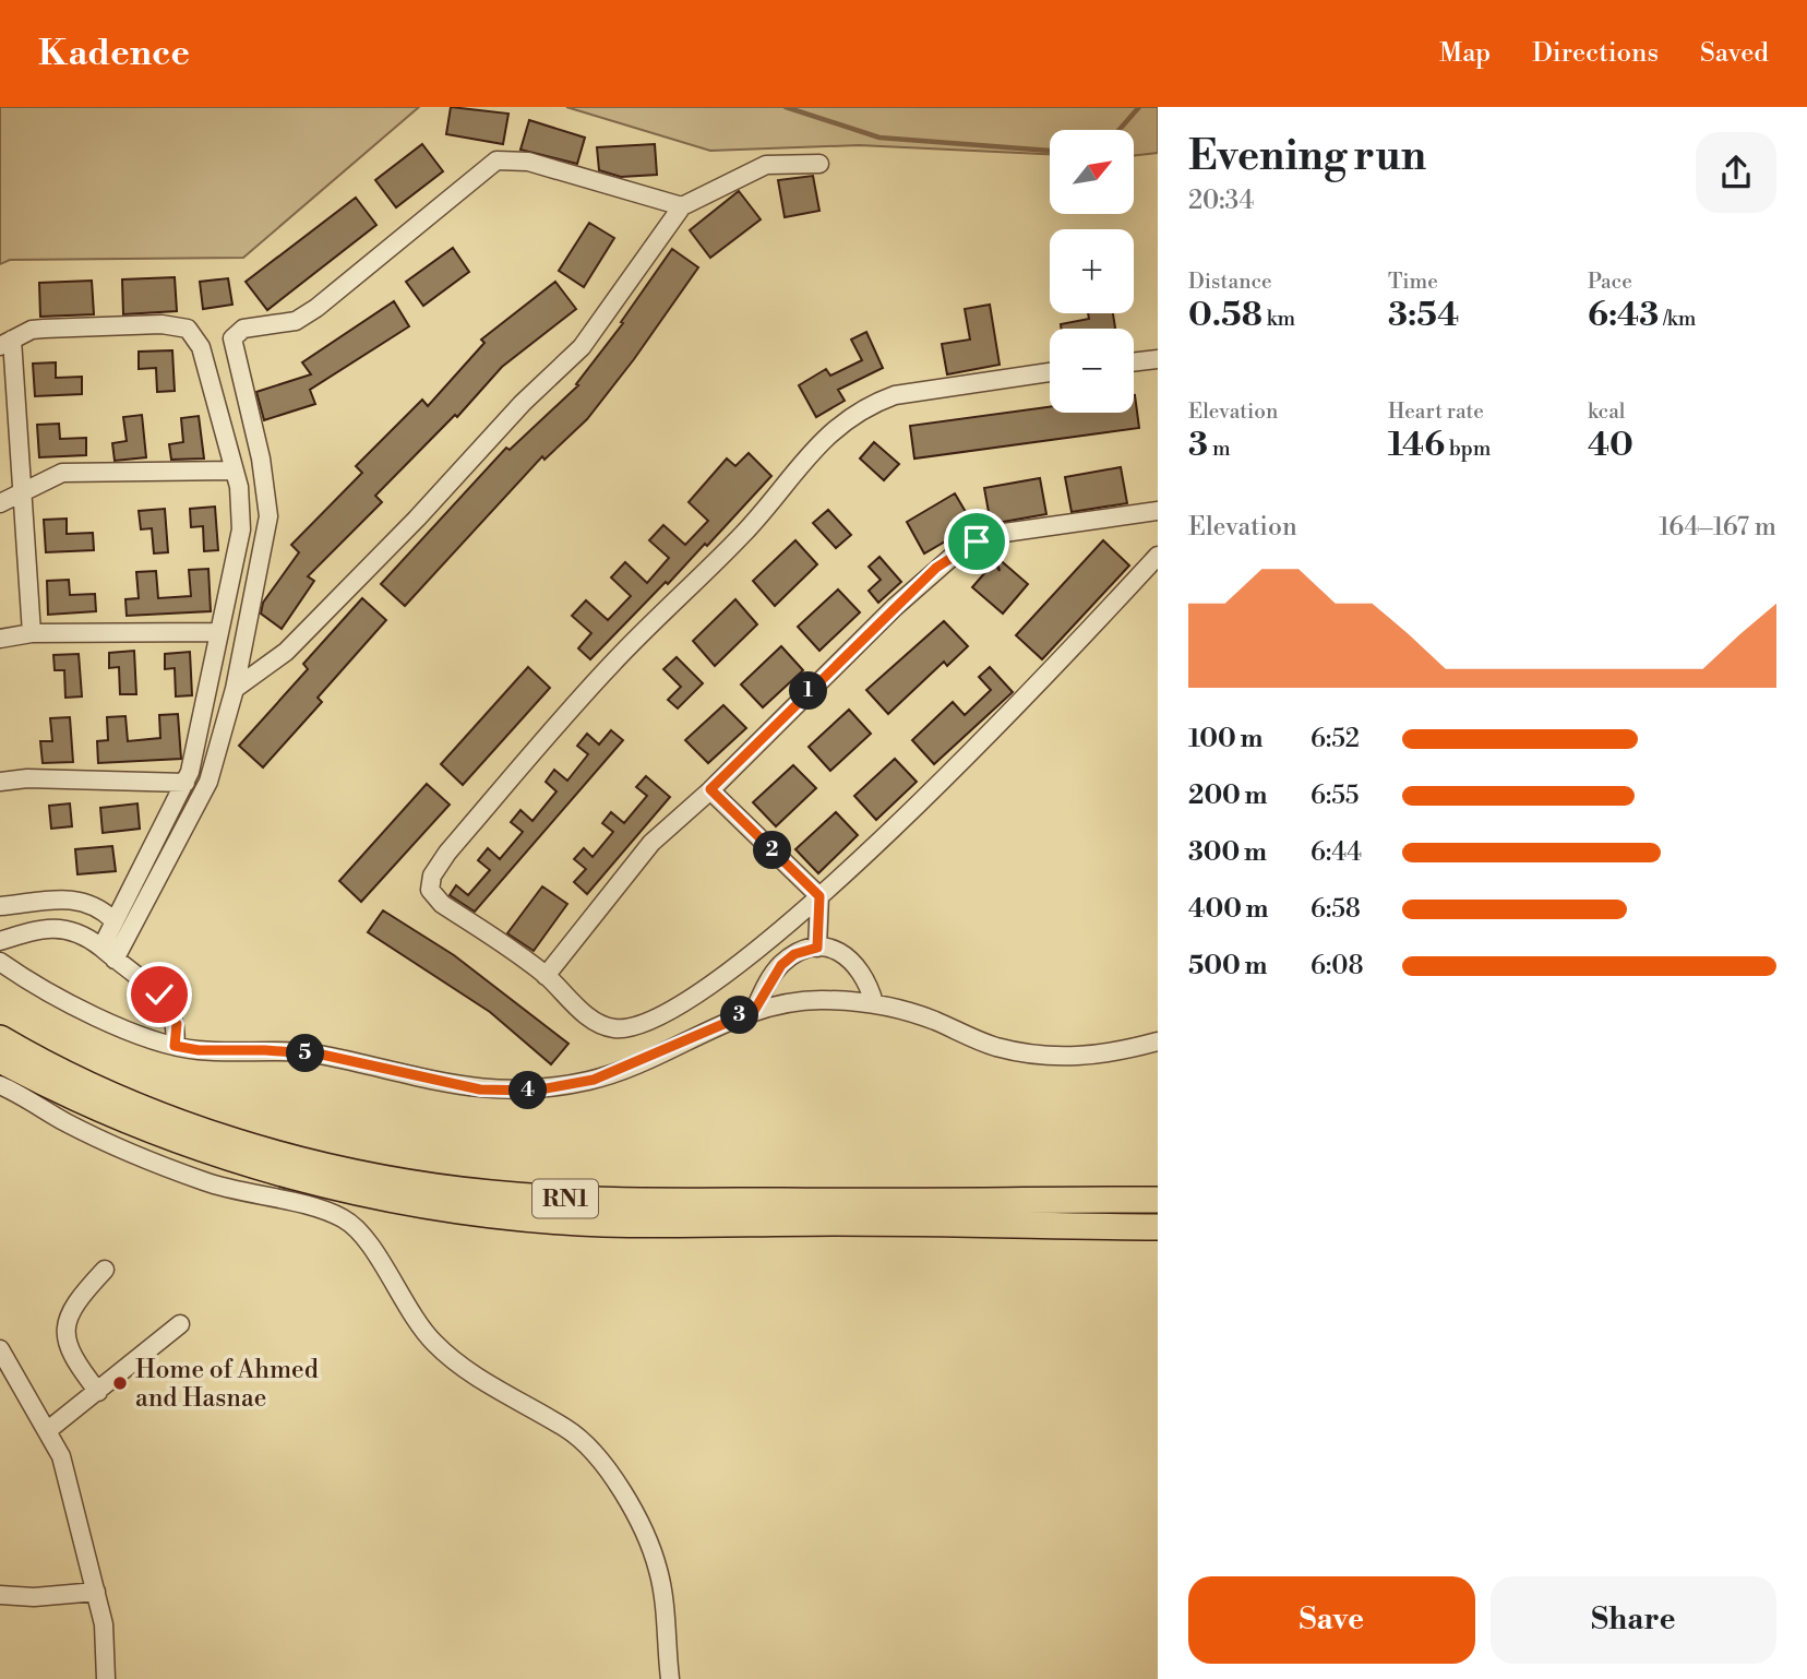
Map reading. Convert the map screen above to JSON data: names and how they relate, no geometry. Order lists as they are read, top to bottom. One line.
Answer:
{"streets":{"highway":["RN1"]},"places":["Home of Ahmed and Hasnae"],"north":"top right","page":{"header":"Kadence","nav":["Map","Directions","Saved"],"heading":["Evening run","20:34"],"map_buttons":["+","−"],"stats":[["Distance","0.58 km"],["Time","3:54"],["Pace","6:43 /km"],["Elevation","3 m"],["Heart rate","146 bpm"],["kcal","40"]],"chart":["Elevation","164–167 m"],"pins":["1","2","3","5","4"],"list":[{"name":"100 m","note":"6:52"},{"name":"200 m","note":"6:55"},{"name":"300 m","note":"6:44"},{"name":"400 m","note":"6:58"},{"name":"500 m","note":"6:08"}],"buttons":["Save","Share"]}}
